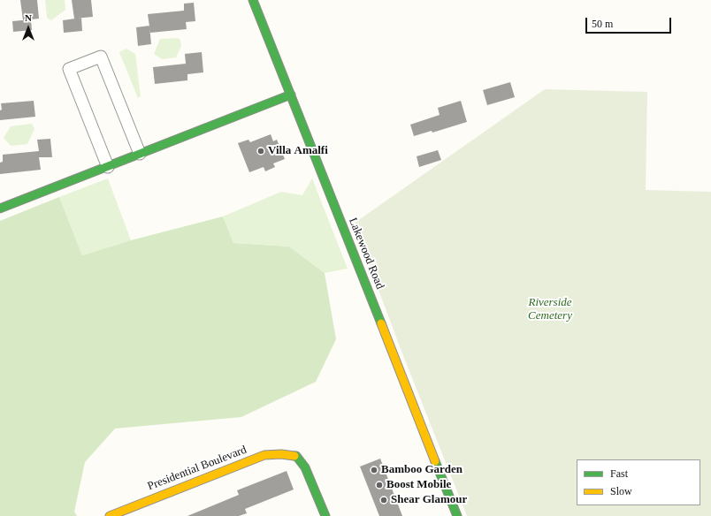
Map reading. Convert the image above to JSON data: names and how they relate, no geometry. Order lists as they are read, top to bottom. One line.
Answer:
{"streets":{"street":["Lakewood Road","Presidential Boulevard"]},"parks":["Riverside Cemetery"],"places":["Villa Amalfi","Bamboo Garden","Boost Mobile","Shear Glamour"],"legend":["Fast","Slow"],"scale_bar":"50 m","north":"top"}
